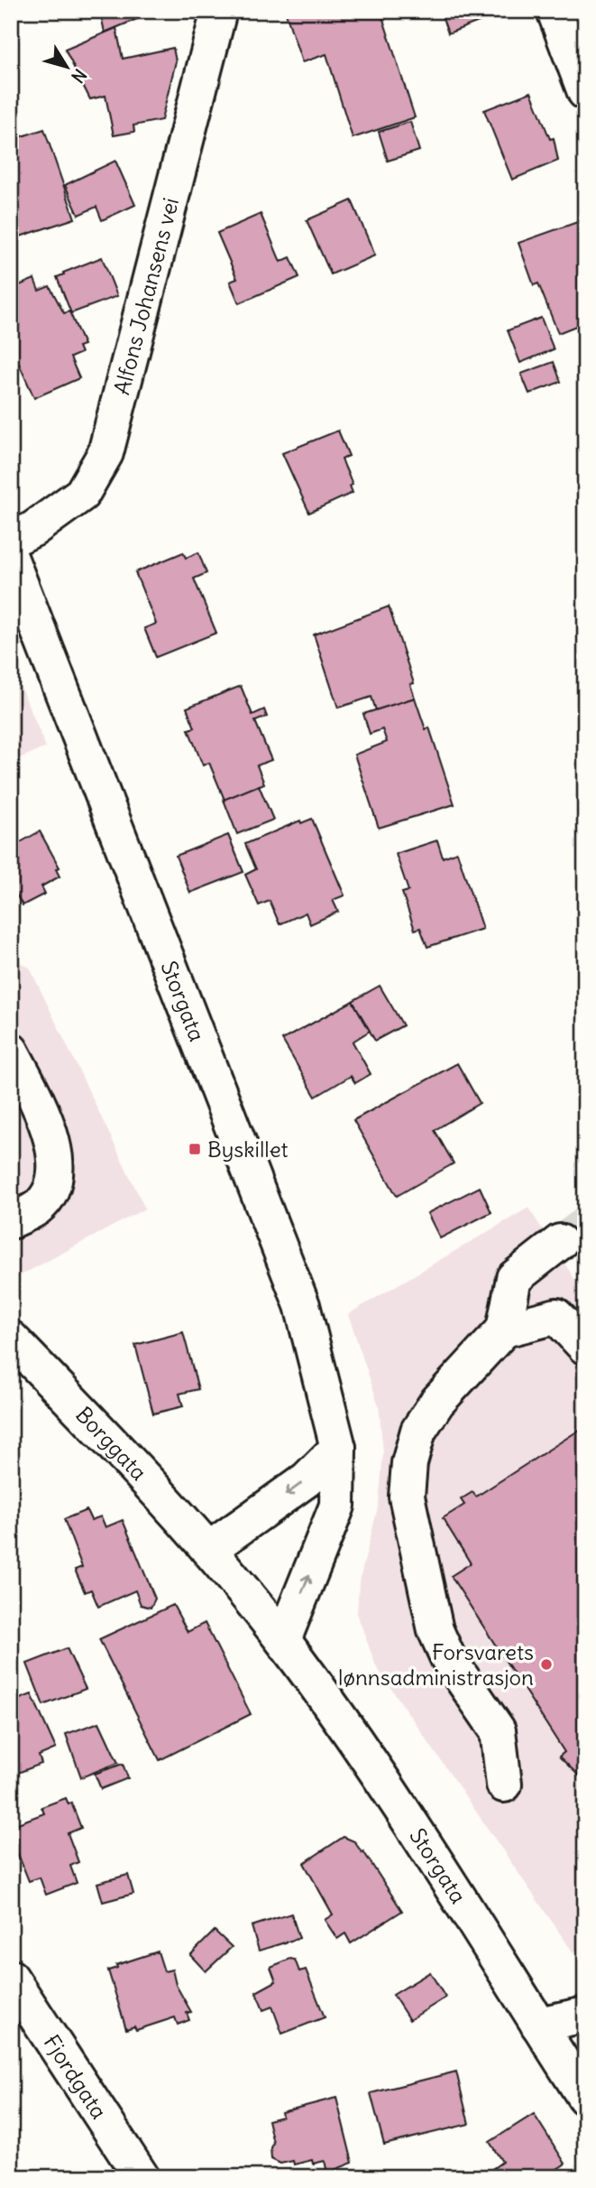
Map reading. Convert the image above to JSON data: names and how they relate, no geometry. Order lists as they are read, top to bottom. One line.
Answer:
{"streets":{"main road":["Alfons Johansens vei","Storgata","Borggata","Fjordgata"]},"crossings":[["Storgata","Borggata"]],"places":{"transit":["Byskillet"],"other":["Forsvarets lønnsadministrasjon"]},"north":"bottom right"}
